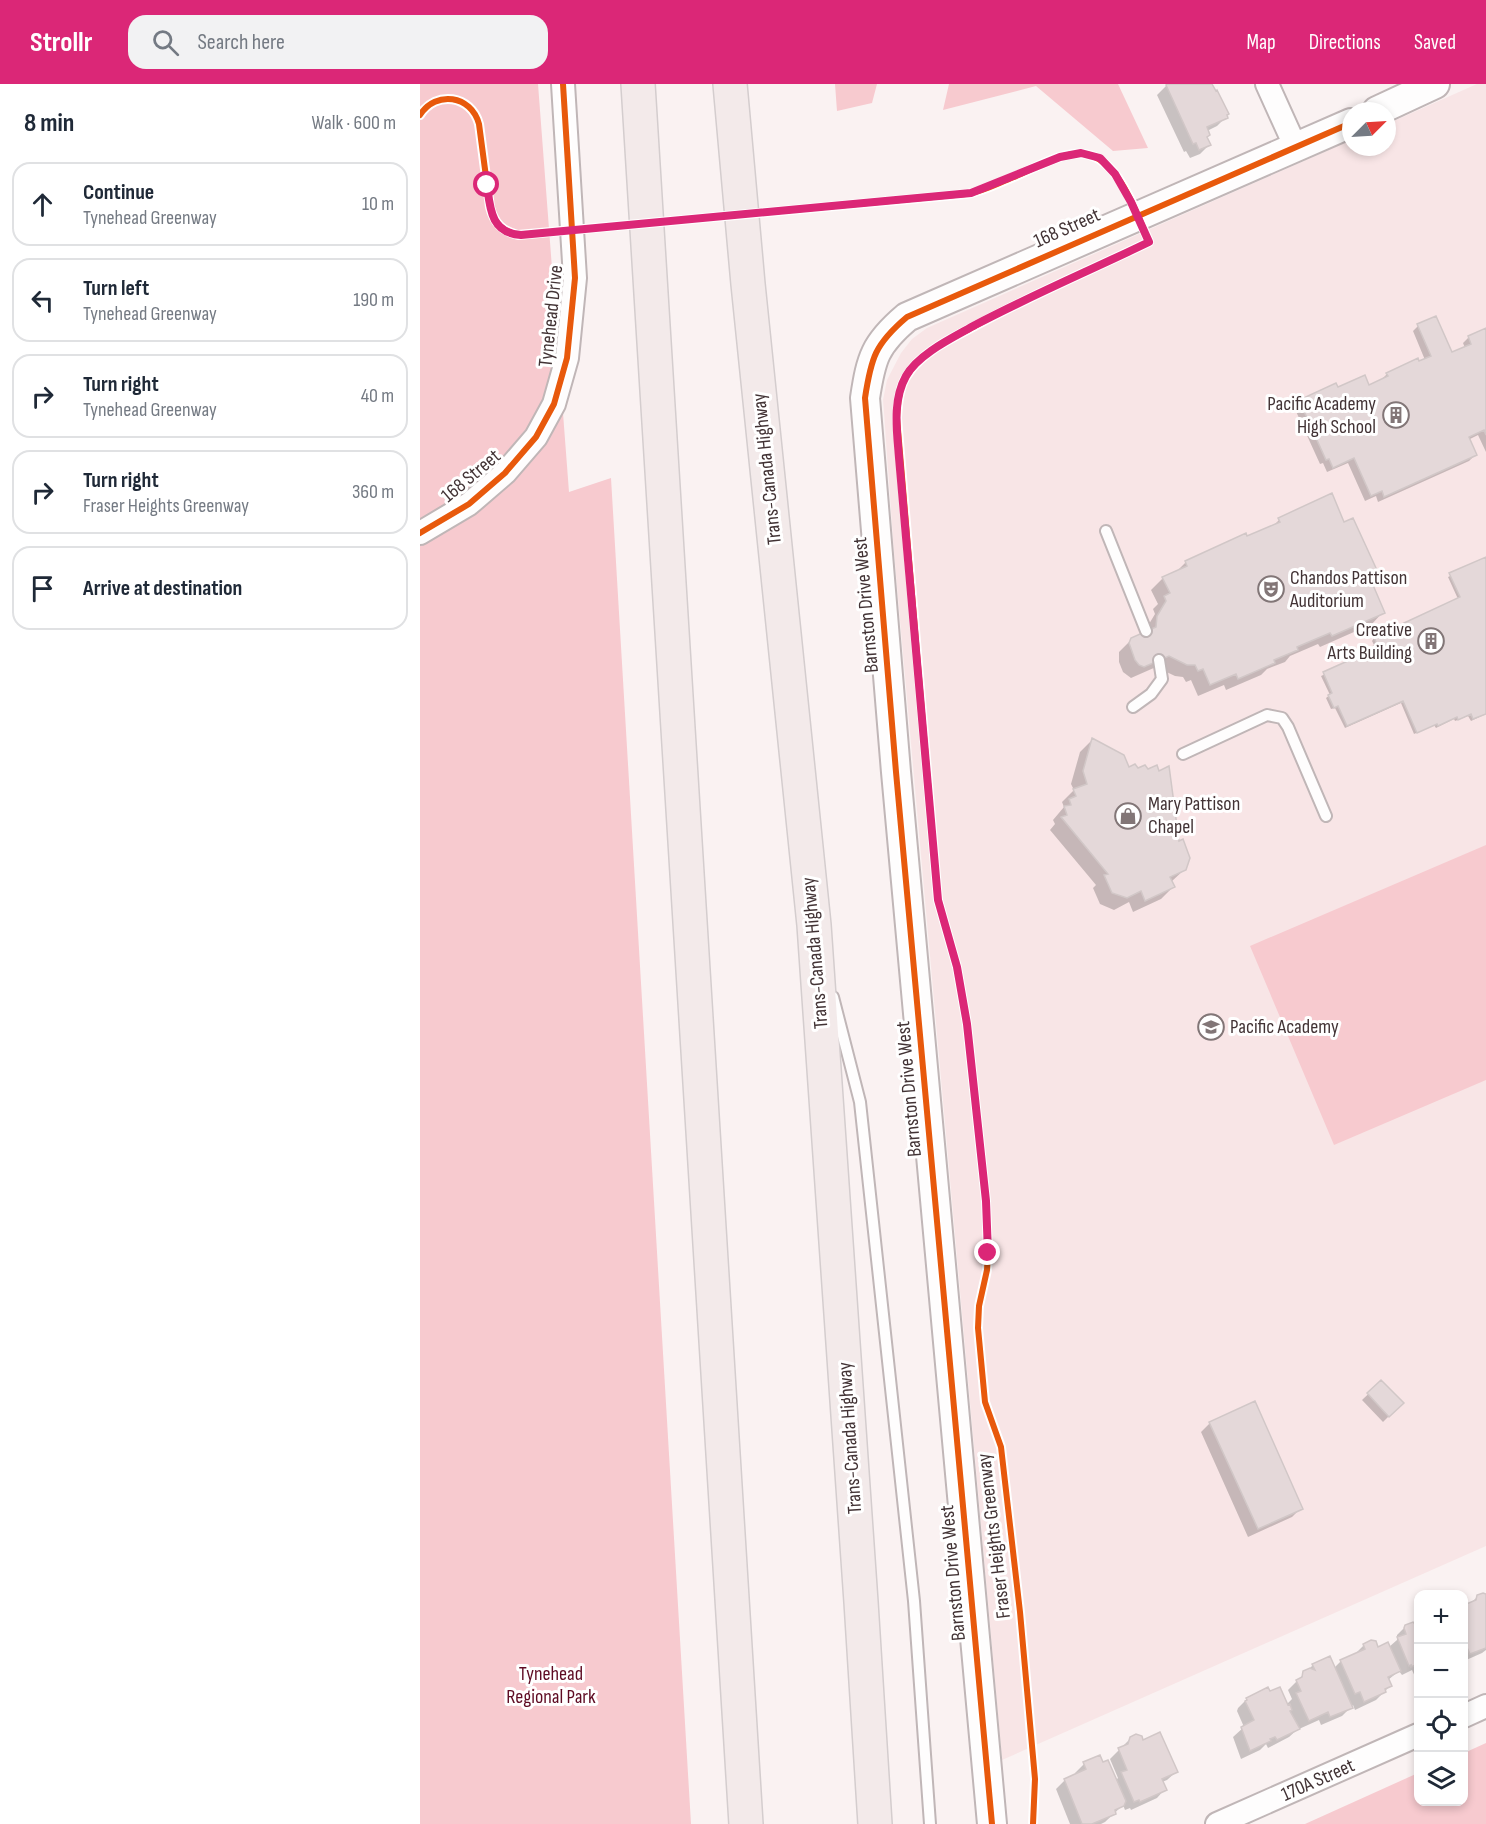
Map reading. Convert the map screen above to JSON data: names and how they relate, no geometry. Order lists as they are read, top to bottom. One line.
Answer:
{"streets":{"highway":["Trans-Canada Highway"],"street":["168 Street","Tynehead Drive","Barnston Drive West","170A Street"],"cycle path":["Fraser Heights Greenway"]},"crossings":[["168 Street","Tynehead Drive"],["168 Street","Barnston Drive West"]],"parks":["Tynehead Regional Park"],"places":{"building":["Pacific Academy High School","Creative Arts Building"],"theatre":["Chandos Pattison Auditorium"],"shop":["Mary Pattison Chapel"],"school or university":["Pacific Academy"]},"north":"top right","page":{"header":"Strollr","search":"Search here","nav":["Map","Directions","Saved"],"heading":["8 min","Walk · 600 m"],"list":[["Continue","Tynehead Greenway","10 m"],["Turn left","Tynehead Greenway","190 m"],["Turn right","Tynehead Greenway","40 m"],["Turn right","Fraser Heights Greenway","360 m"],"Arrive at destination"],"map_buttons":["+","−"]}}
